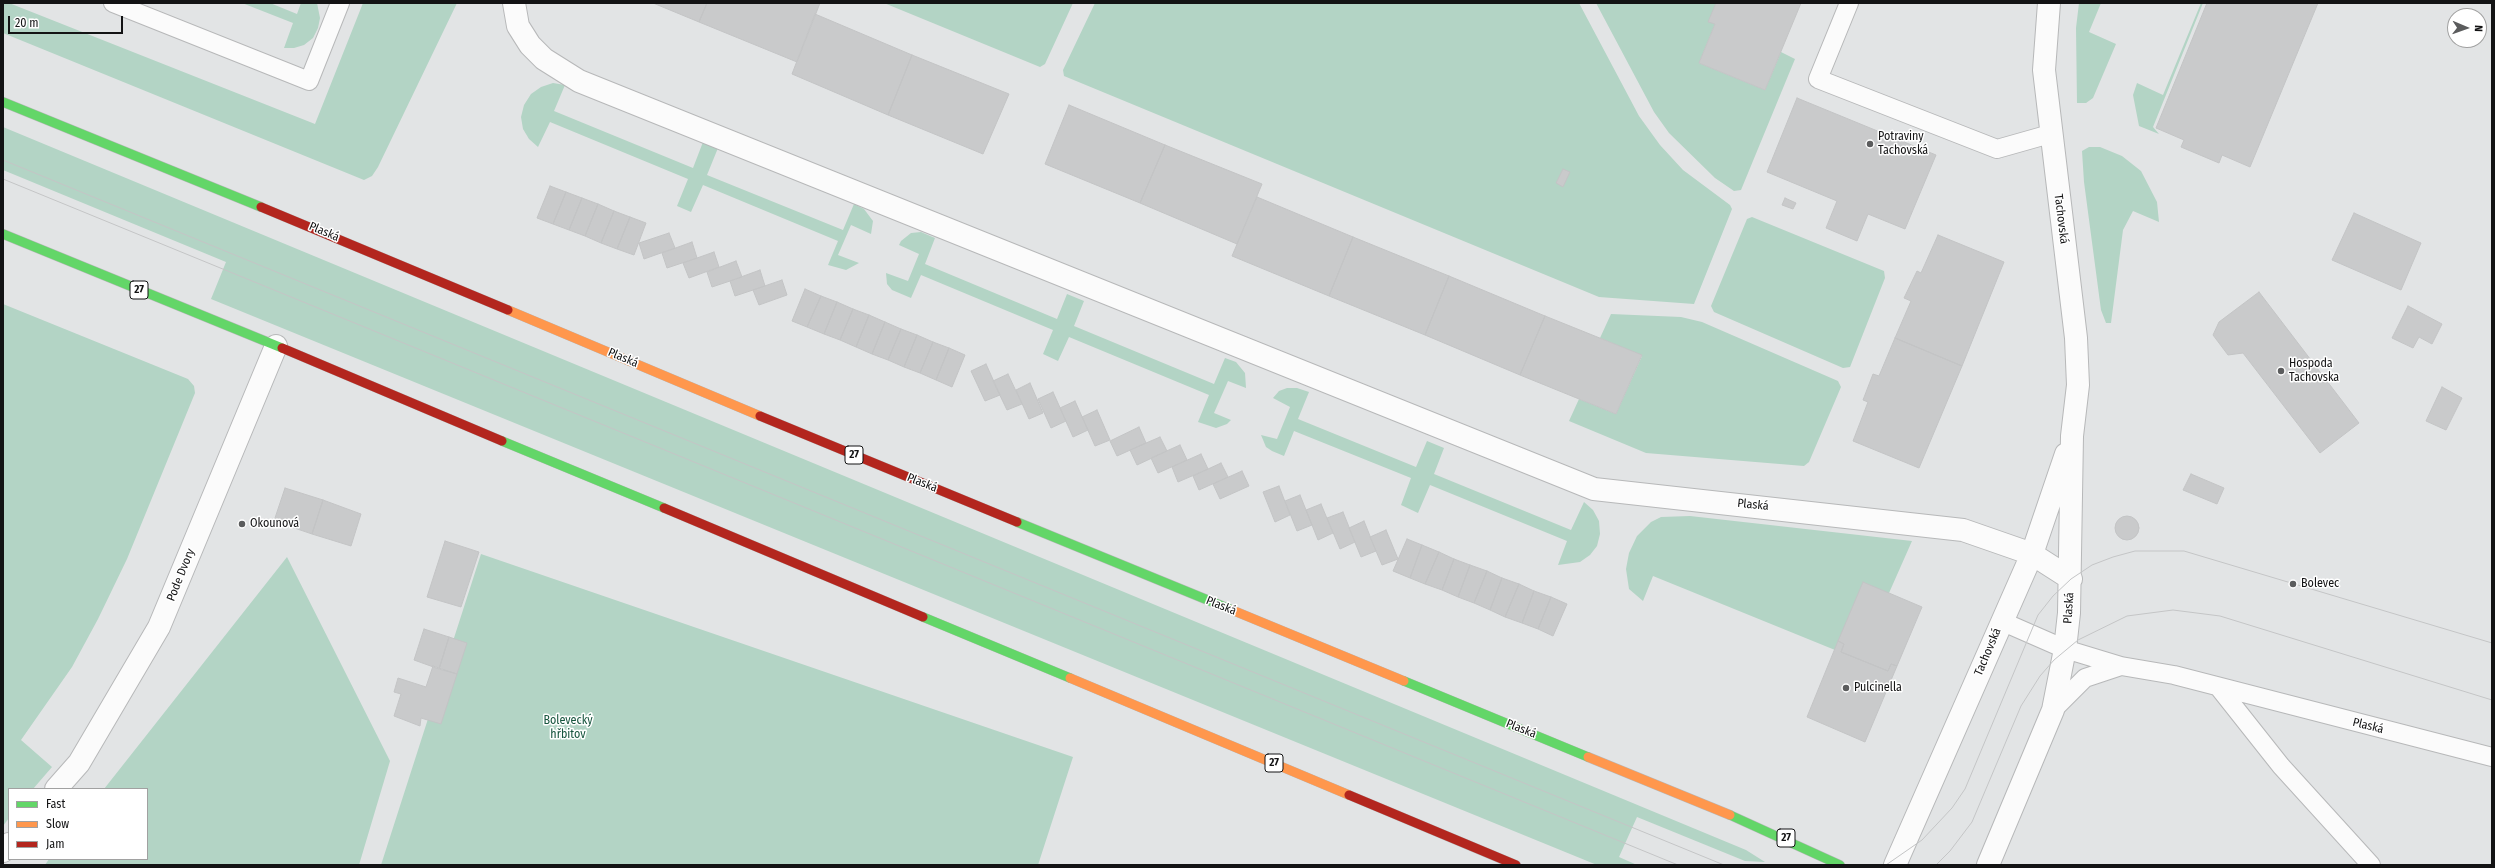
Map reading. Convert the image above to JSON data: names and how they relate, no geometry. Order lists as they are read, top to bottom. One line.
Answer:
{"streets":{"main road":["Plaská","27"],"street":["Tachovská","Pode Dvory"]},"crossings":[["Tachovská","Plaská"],["27","Pode Dvory"]],"parks":["Bolevecký hřbitov"],"places":["Potraviny Tachovská","Hospoda Tachovska","Okounová","Bolevec","Pulcinella"],"legend":["Fast","Slow","Jam"],"scale_bar":"20 m","north":"right"}
